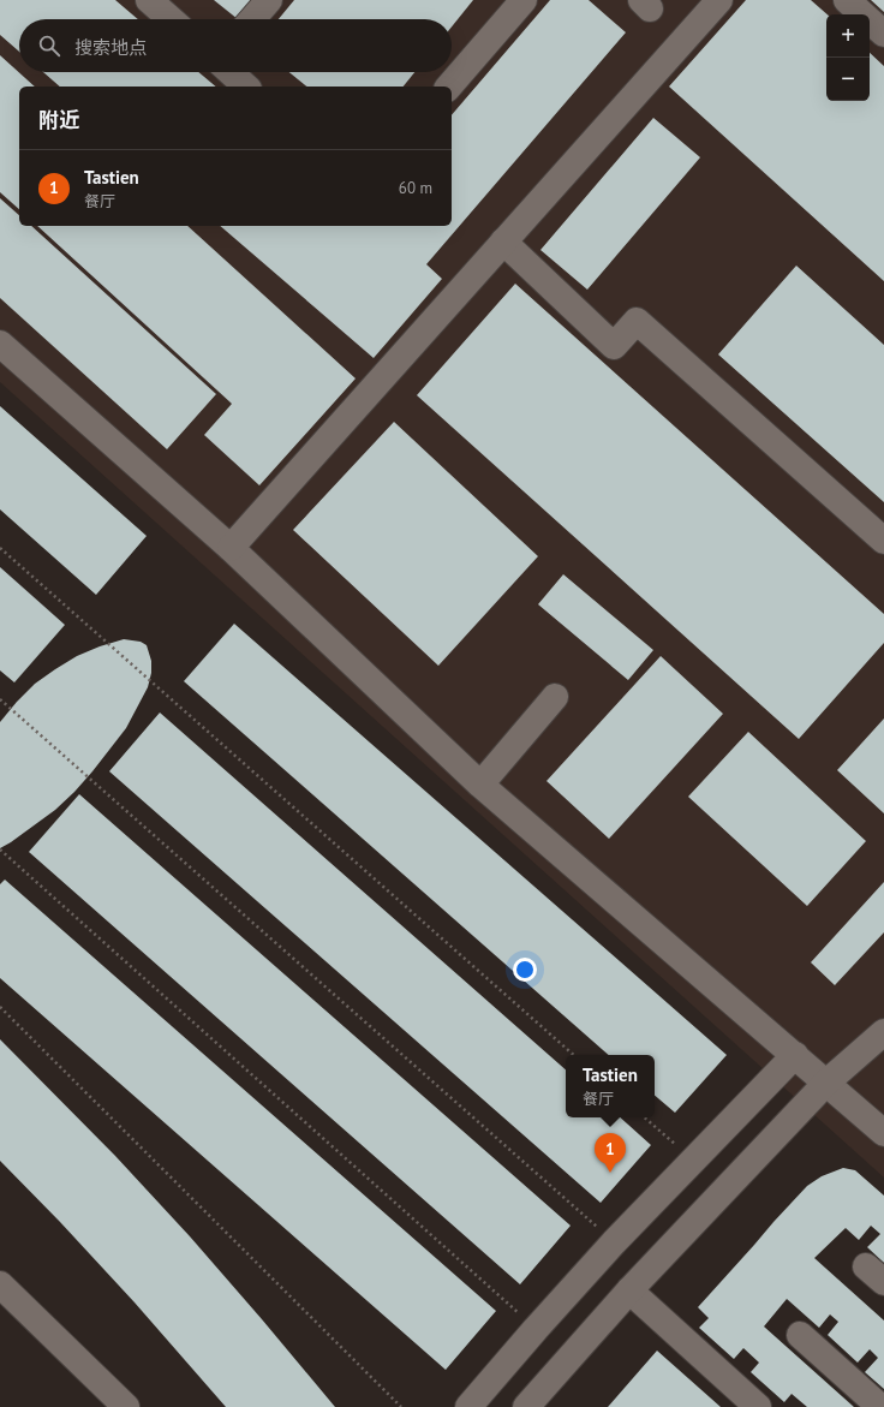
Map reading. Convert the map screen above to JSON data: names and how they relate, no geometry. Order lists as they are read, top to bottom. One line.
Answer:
{"page":{"map_buttons":["+","−"],"search":"搜索地点","heading":"附近","list":[{"mark":"1","name":"Tastien","note":"餐厅","value":"60 m"}],"popup":["Tastien","餐厅"],"pins":"1"}}
